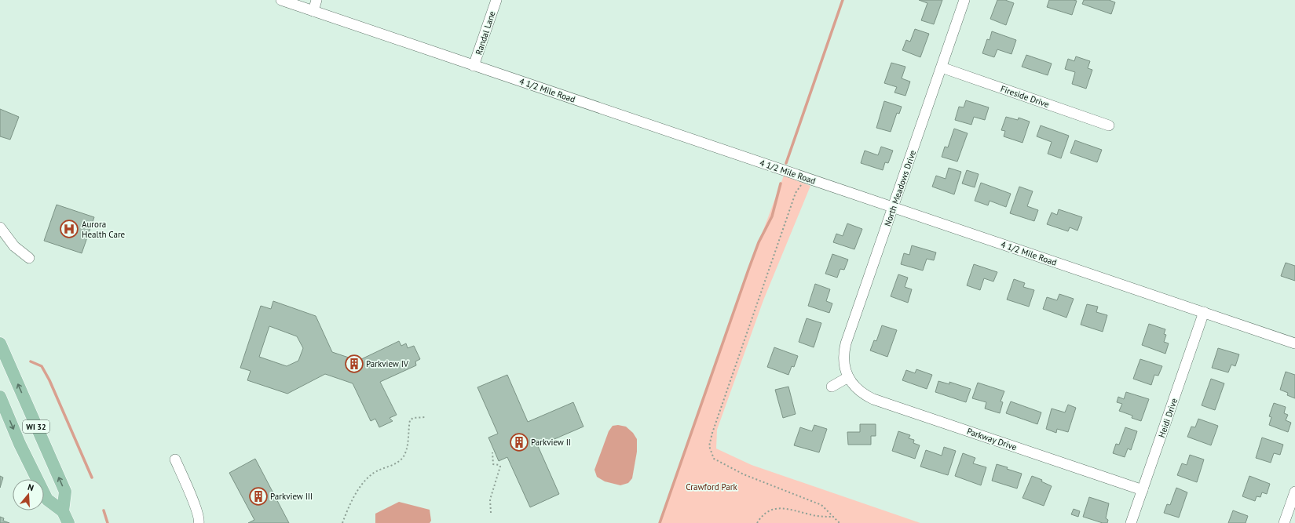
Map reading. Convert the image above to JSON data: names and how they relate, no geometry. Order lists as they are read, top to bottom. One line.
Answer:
{"streets":{"main road":["WI 32"],"street":["Randal Lane","4 1/2 Mile Road","Fireside Drive","North Meadows Drive","Heidi Drive","Parkway Drive"]},"crossings":[["Randal Lane","4 1/2 Mile Road"],["4 1/2 Mile Road","North Meadows Drive"],["4 1/2 Mile Road","Heidi Drive"],["Fireside Drive","North Meadows Drive"],["North Meadows Drive","Parkway Drive"],["Heidi Drive","Parkway Drive"]],"parks":["Crawford Park"],"places":{"hospital":["Aurora Health Care"],"building":["Parkview IV","Parkview II","Parkview III"]},"north":"top"}
